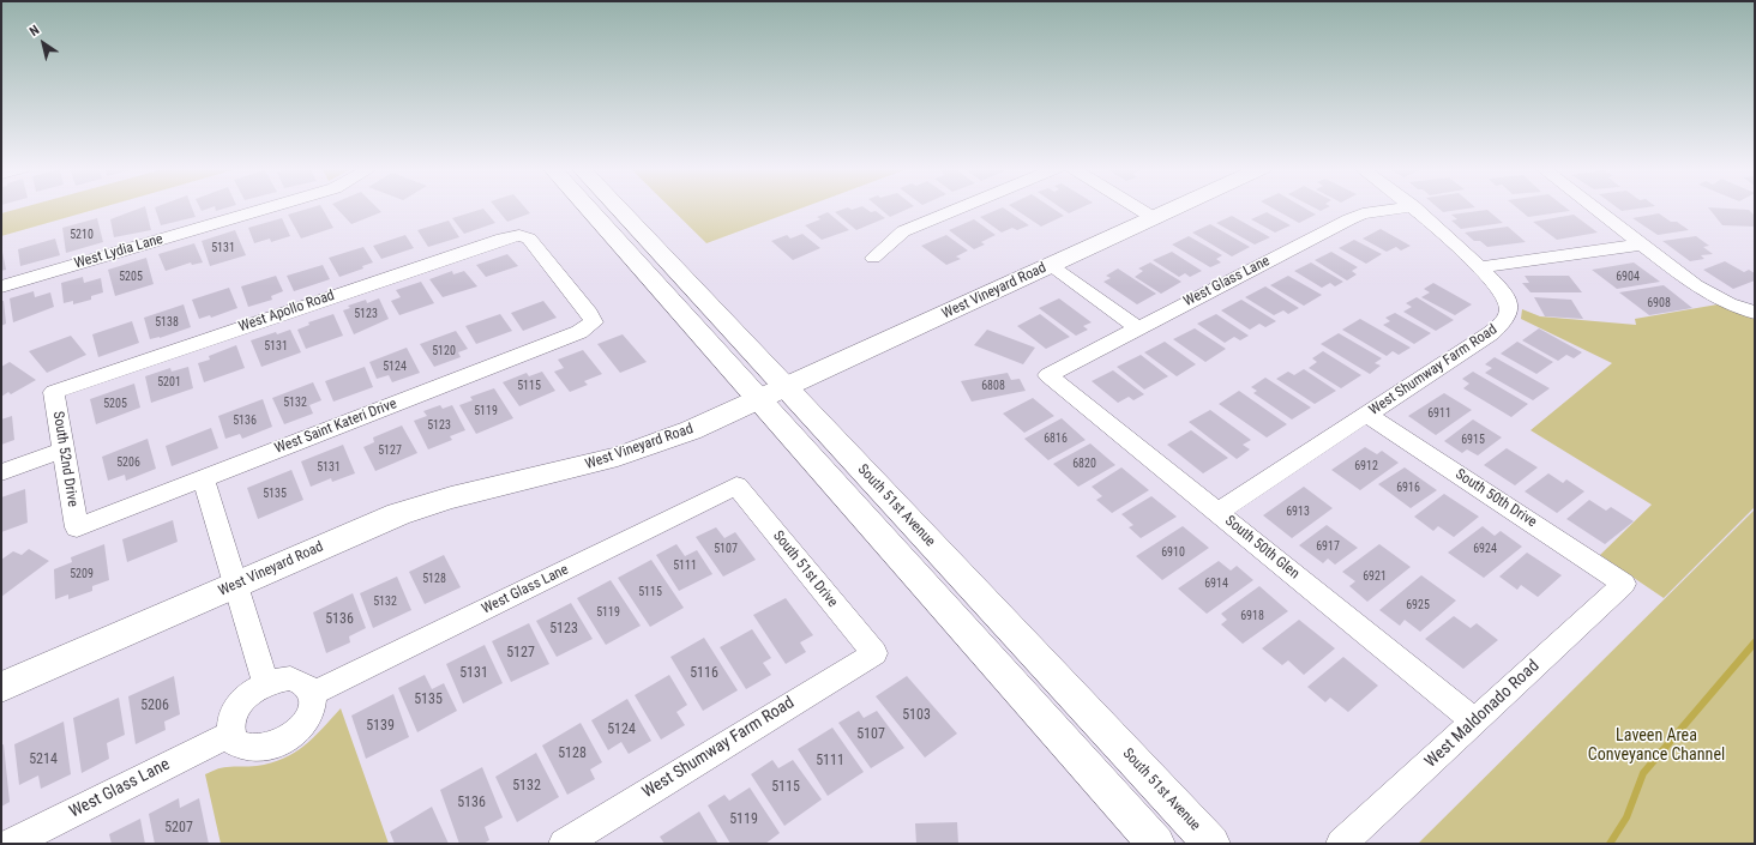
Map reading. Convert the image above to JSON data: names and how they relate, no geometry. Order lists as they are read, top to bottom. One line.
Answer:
{"streets":{"main road":["West Vineyard Road","South 51st Avenue"],"street":["West Lydia Lane","West Glass Lane","West Apollo Road","West Shumway Farm Road","West Saint Kateri Drive","South 52nd Drive","South 50th Drive","South 50th Glen","South 51st Drive","West Maldonado Road"]},"crossings":[["West Glass Lane","South 50th Glen"],["West Glass Lane","South 51st Drive"],["West Vineyard Road","South 51st Avenue"],["West Apollo Road","West Saint Kateri Drive"],["West Apollo Road","South 52nd Drive"],["West Shumway Farm Road","South 50th Drive"],["West Shumway Farm Road","South 50th Glen"],["West Shumway Farm Road","South 51st Drive"],["West Saint Kateri Drive","South 52nd Drive"],["South 50th Drive","West Maldonado Road"],["South 50th Glen","West Maldonado Road"]],"parks":["Laveen Area Conveyance Channel"],"house_numbers":["5210","5131","5205","6904","6908","5123","5138","5131","5120","5124","5201","5115","6808","5132","5205","5119","6911","5136","5123","6816","6915","5127","5206","6820","6912","5131","6916","5135","6913","6917","5107","6924","6910","5111","5209","6921","5128","6914","5115","5132","6925","5119","6918","5136","5123","5127","5131","5116","5135","5206","5103","5139","5124","5107","5128","5214","5111","5132","5115","5136","5119","5207"],"north":"top left"}
